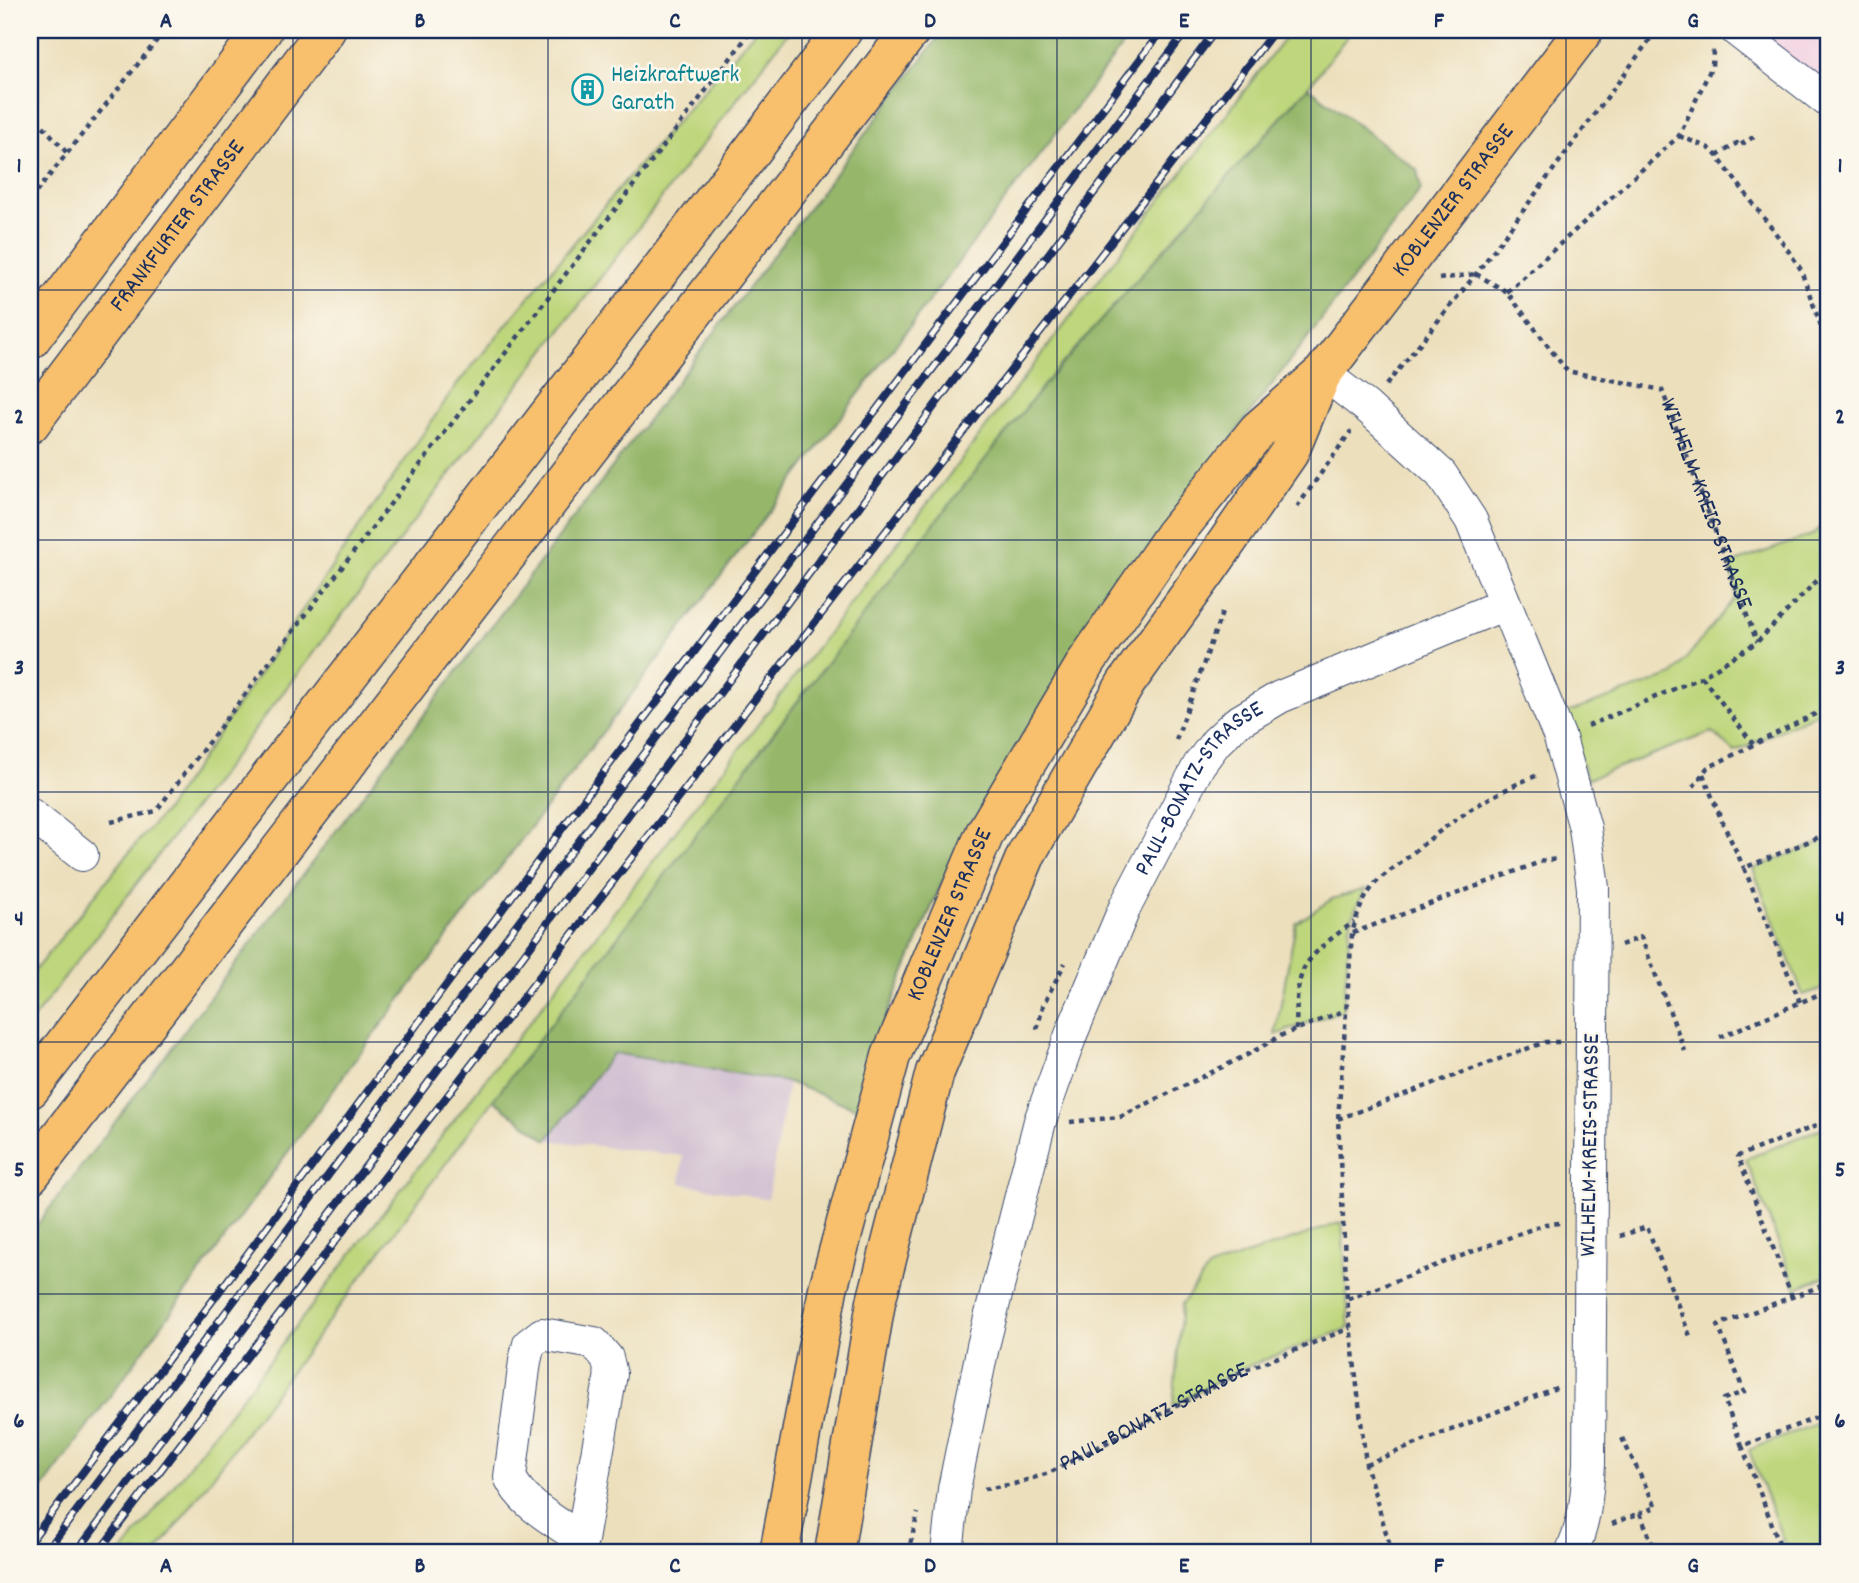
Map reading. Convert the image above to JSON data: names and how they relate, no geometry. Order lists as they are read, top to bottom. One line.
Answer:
{"streets":{"main road":["KOBLENZER STRASSE","FRANKFURTER STRASSE"],"street":["WILHELM-KREIS-STRASSE","PAUL-BONATZ-STRASSE"]},"crossings":[["KOBLENZER STRASSE","WILHELM-KREIS-STRASSE"],["WILHELM-KREIS-STRASSE","PAUL-BONATZ-STRASSE"]],"places":{"building":["Heizkraftwerk Garath"]},"grid":{"columns":["A","B","C","D","E","F","G"],"rows":["1","2","3","4","5","6"]}}
